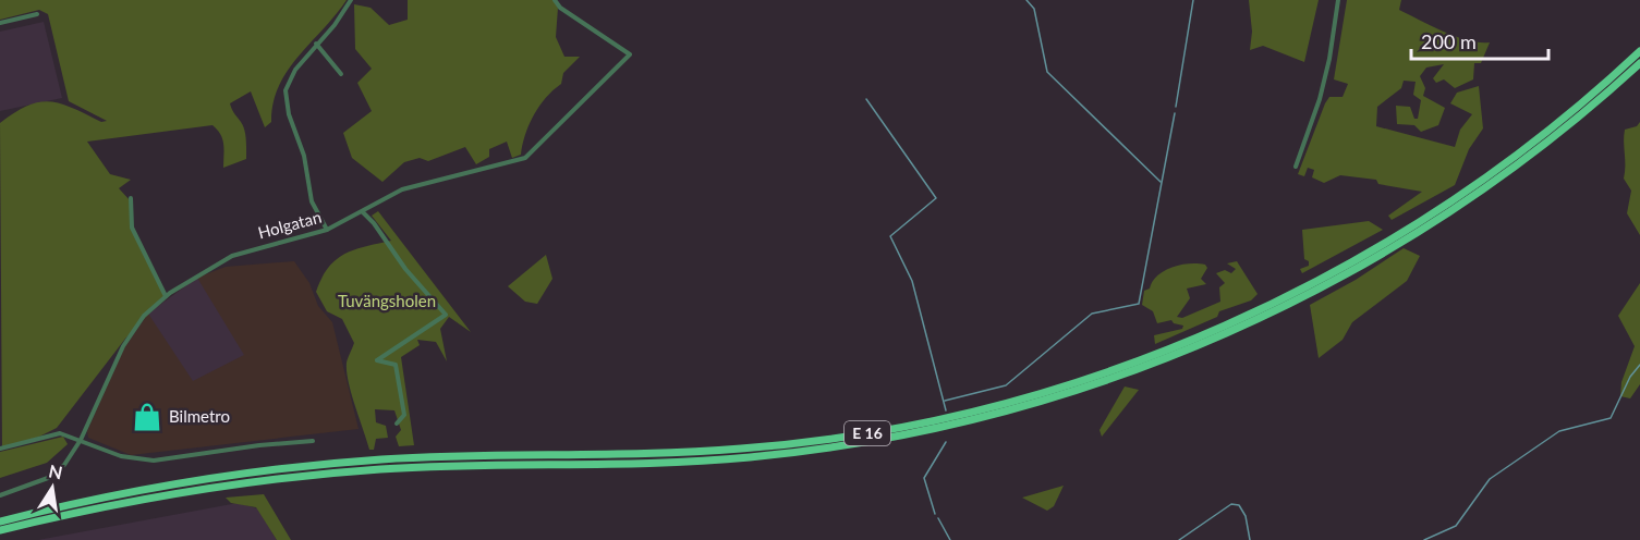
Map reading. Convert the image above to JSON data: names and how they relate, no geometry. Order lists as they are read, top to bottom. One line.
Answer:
{"streets":{"highway":["E 16"],"street":["Holgatan"]},"parks":["Tuvängsholen"],"places":{"shop":["Bilmetro"]},"scale_bar":"200 m","north":"top"}
